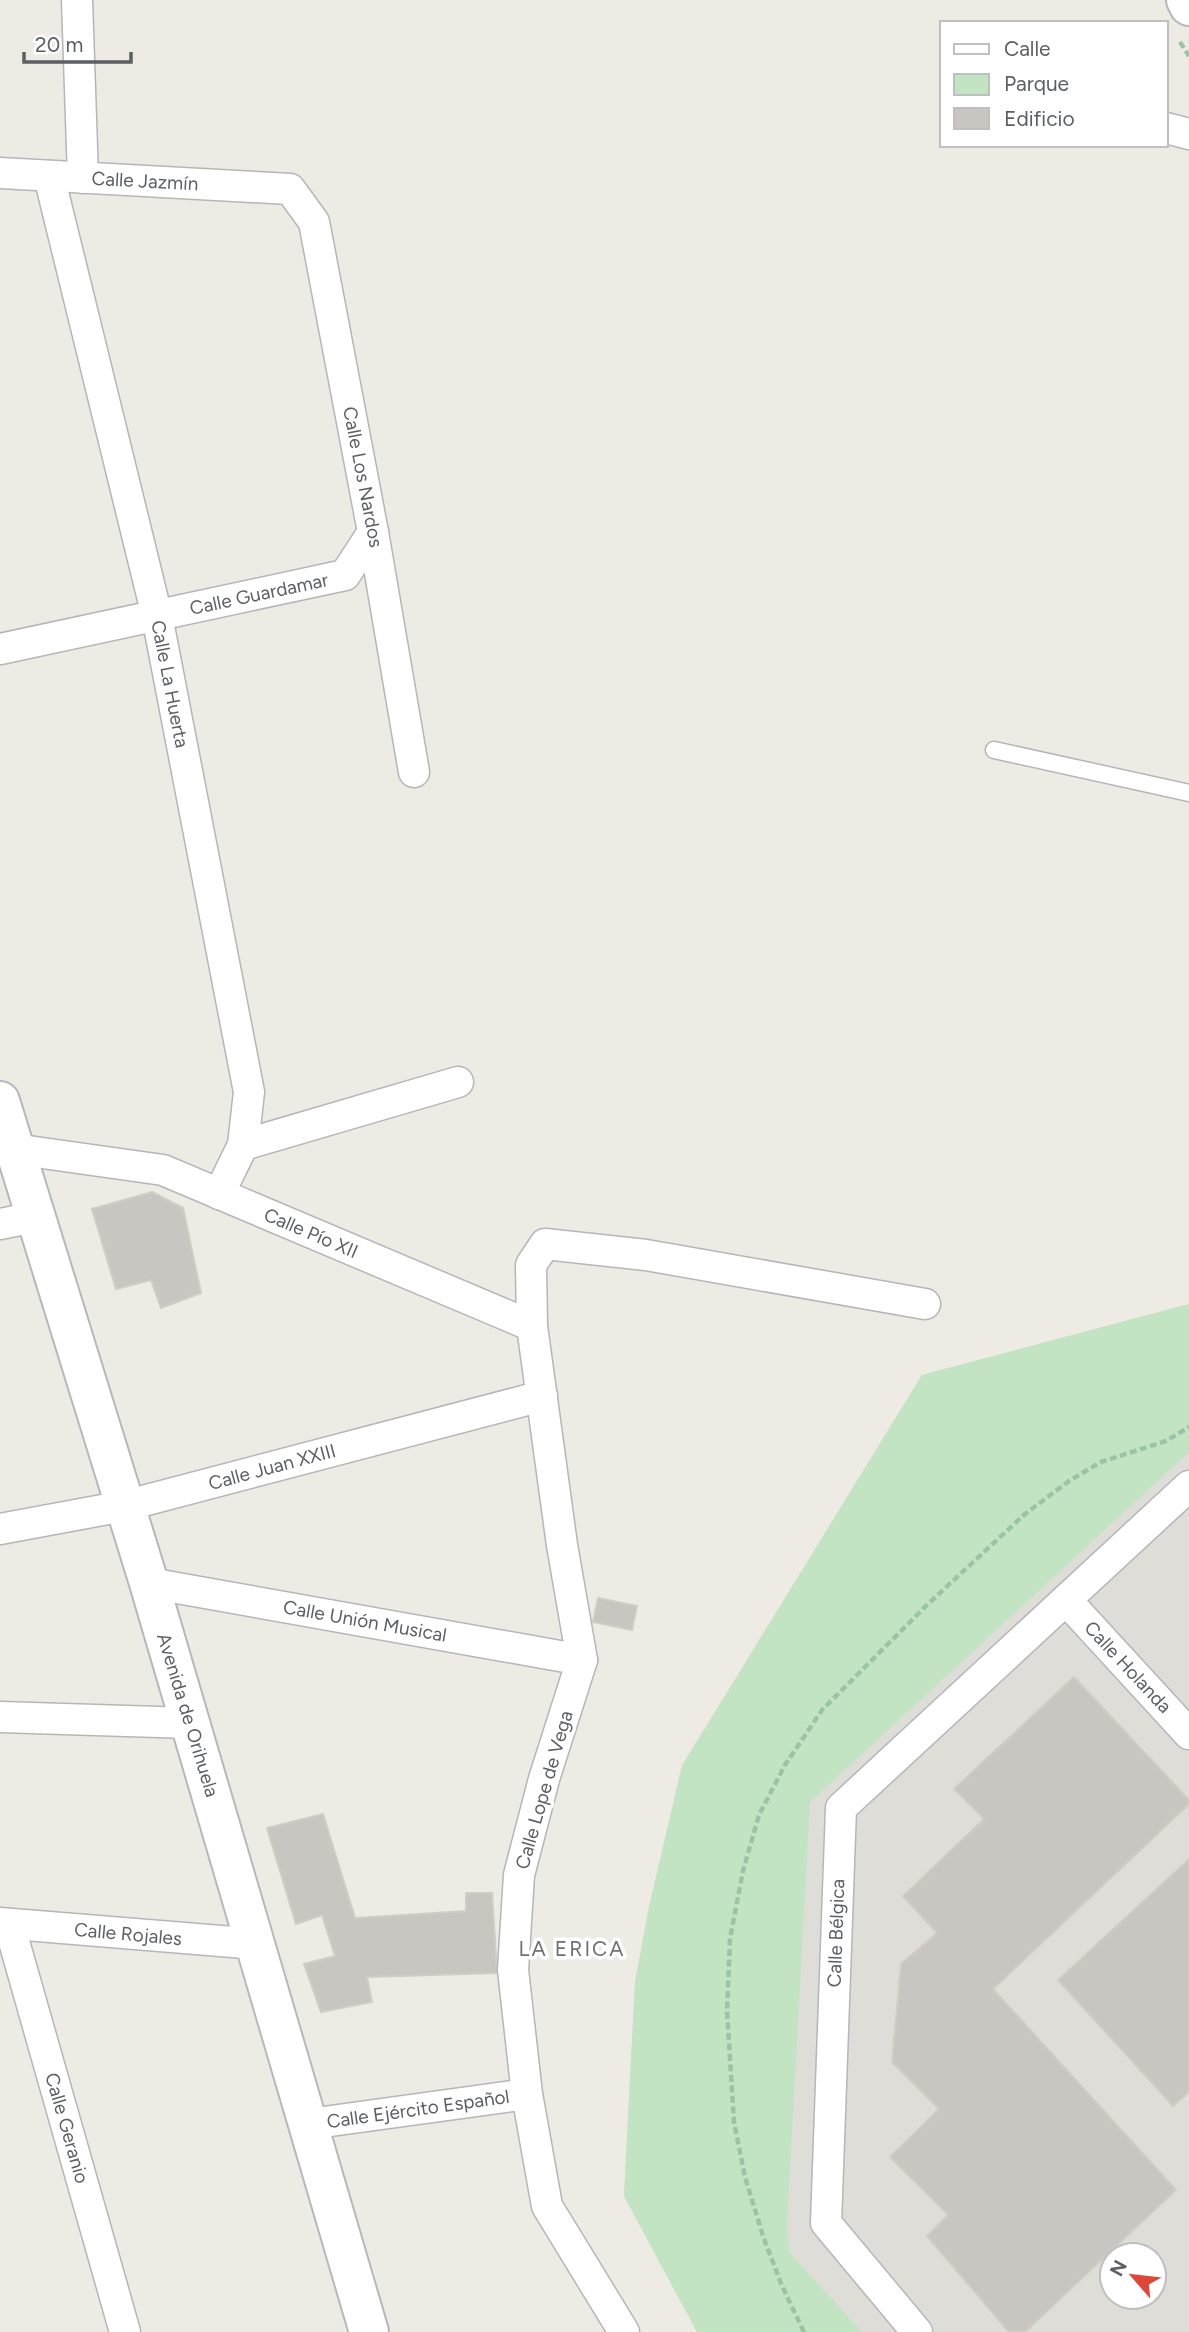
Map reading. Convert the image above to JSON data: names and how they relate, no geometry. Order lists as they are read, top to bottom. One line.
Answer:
{"streets":{"main road":["Avenida de Orihuela"],"street":["Calle Jazmín","Calle Los Nardos","Calle Guardamar","Calle La Huerta","Calle Pío XII","Calle Juan XXIII","Calle Unión Musical","Calle Holanda","Calle Lope de Vega","Calle Bélgica","Calle Rojales","Calle Ejército Español","Calle Geranio"]},"crossings":[["Calle Jazmín","Calle Los Nardos"],["Calle Jazmín","Calle La Huerta"],["Calle Los Nardos","Calle Guardamar"],["Calle Guardamar","Calle La Huerta"],["Calle La Huerta","Calle Pío XII"],["Calle Pío XII","Avenida de Orihuela"],["Calle Juan XXIII","Avenida de Orihuela"],["Calle Juan XXIII","Calle Lope de Vega"],["Calle Unión Musical","Avenida de Orihuela"],["Calle Unión Musical","Calle Lope de Vega"],["Calle Holanda","Calle Bélgica"],["Avenida de Orihuela","Calle Rojales"],["Avenida de Orihuela","Calle Ejército Español"],["Calle Lope de Vega","Calle Ejército Español"],["Calle Rojales","Calle Geranio"]],"districts":["LA ERICA"],"legend":["Calle","Parque","Edificio"],"scale_bar":"20 m","north":"top left"}
